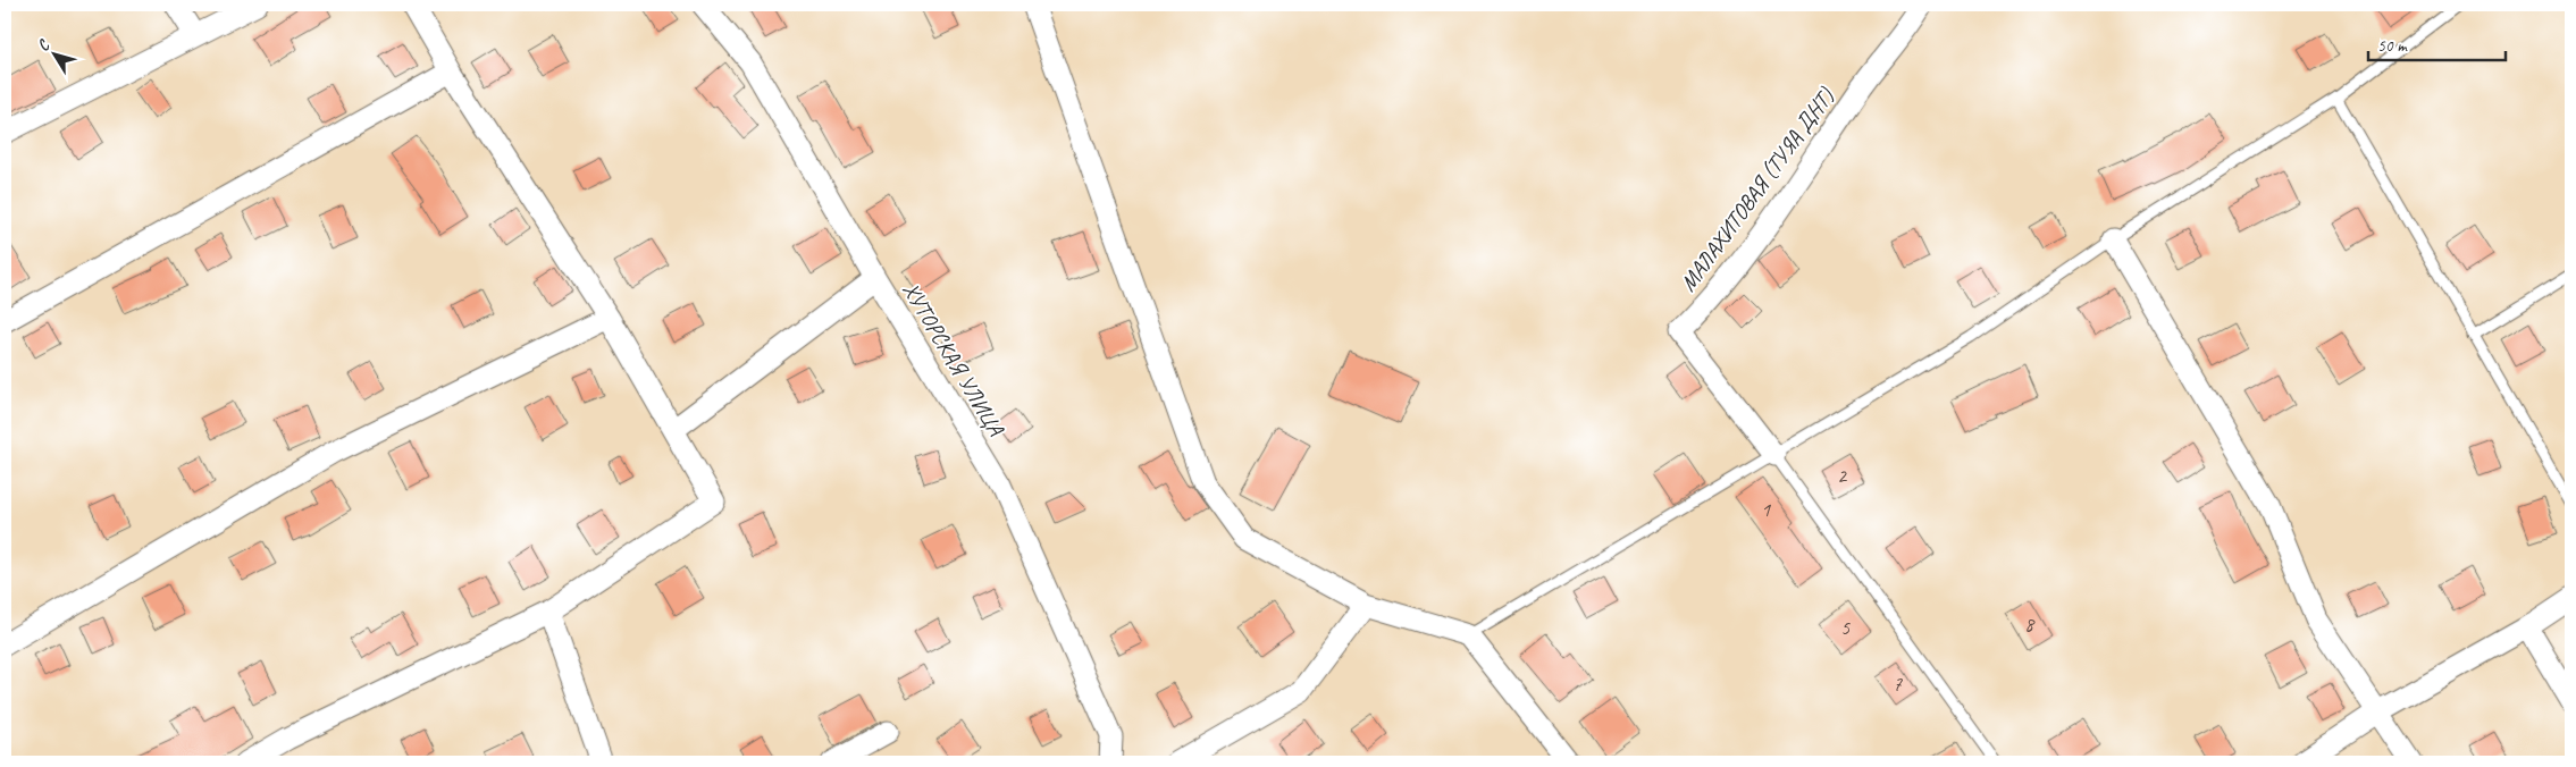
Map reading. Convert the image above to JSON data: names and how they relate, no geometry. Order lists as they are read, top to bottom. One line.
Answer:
{"streets":{"street":["МАЛАХИТОВАЯ (ТУЯА ДНТ)","ХУТОРСКАЯ УЛИЦА"]},"house_numbers":["2","1","8","5","7"],"scale_bar":"50 m","north":"top left"}
